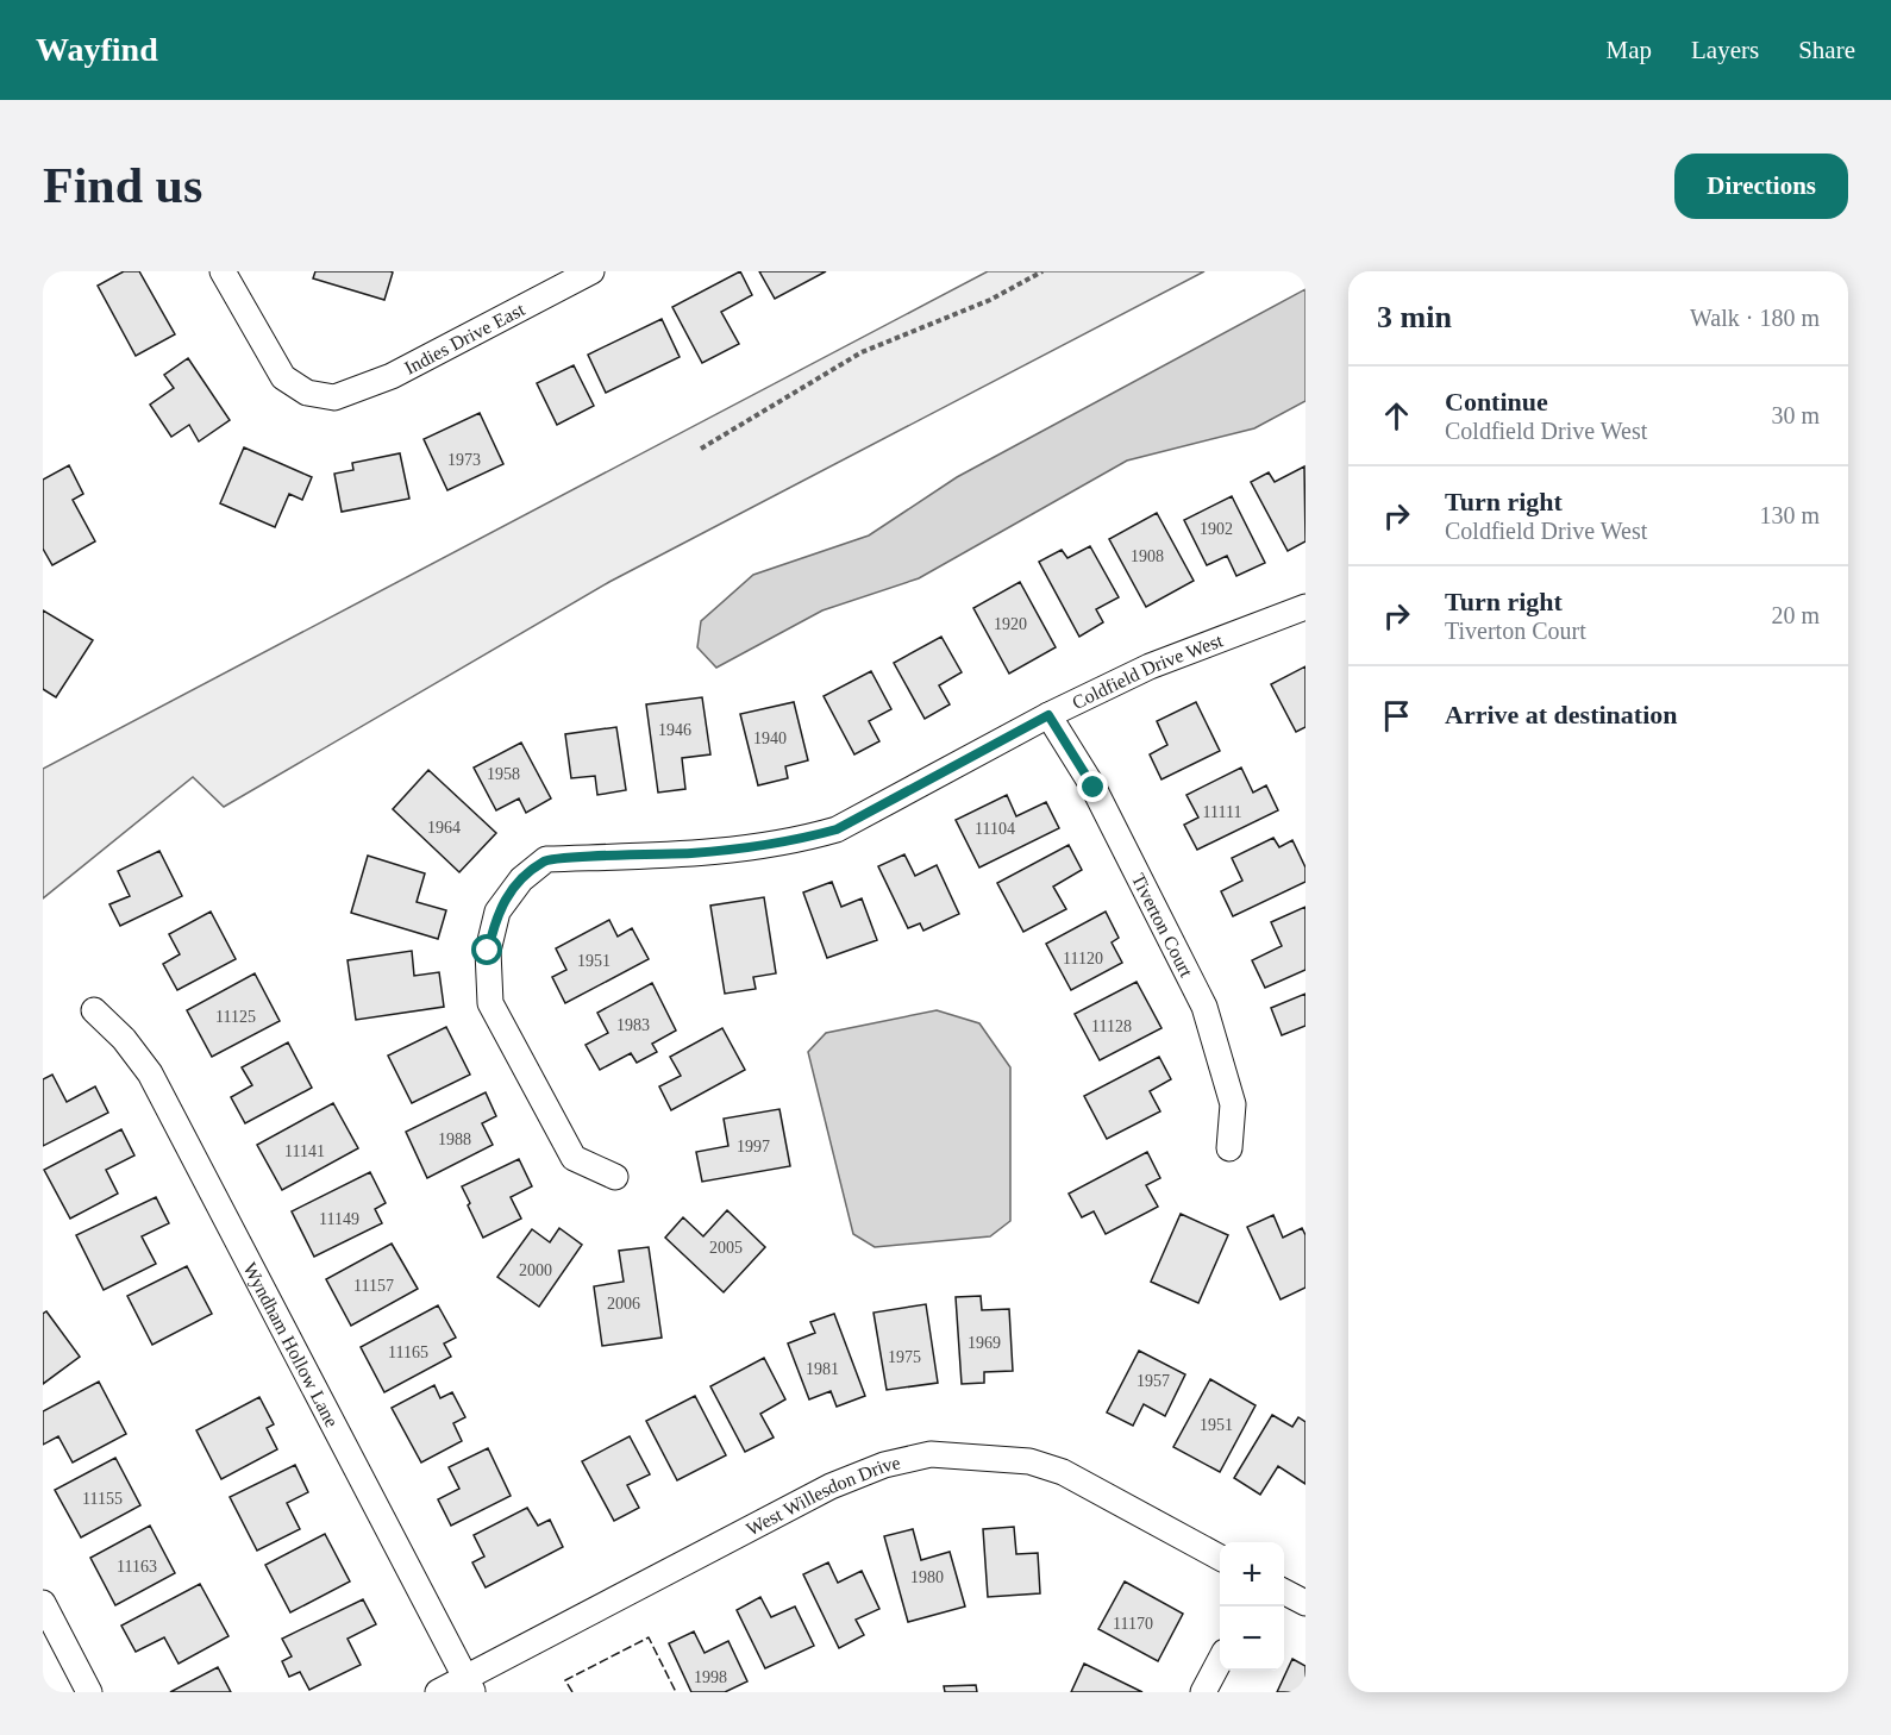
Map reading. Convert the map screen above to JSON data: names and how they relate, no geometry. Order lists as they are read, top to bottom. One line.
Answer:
{"streets":{"street":["Indies Drive East","Coldfield Drive West","Tiverton Court","Wyndham Hollow Lane","West Willesdon Drive"]},"crossings":[["Coldfield Drive West","Tiverton Court"],["Wyndham Hollow Lane","West Willesdon Drive"]],"house_numbers":["1973","1902","1908","1920","1946","1940","1958","11111","1964","11104","11120","1951","11125","1983","11128","1988","1997","11141","11149","2005","2000","11157","2006","1969","11165","1975","1981","1957","1951","11155","11163","1980","11170","1998"],"page":{"header":"Wayfind","nav":["Map","Layers","Share"],"buttons":"Directions","title":"Find us","heading":["3 min","Walk · 180 m"],"list":[["Continue","Coldfield Drive West","30 m"],["Turn right","Coldfield Drive West","130 m"],["Turn right","Tiverton Court","20 m"],"Arrive at destination"],"map_buttons":["+","−"]}}
